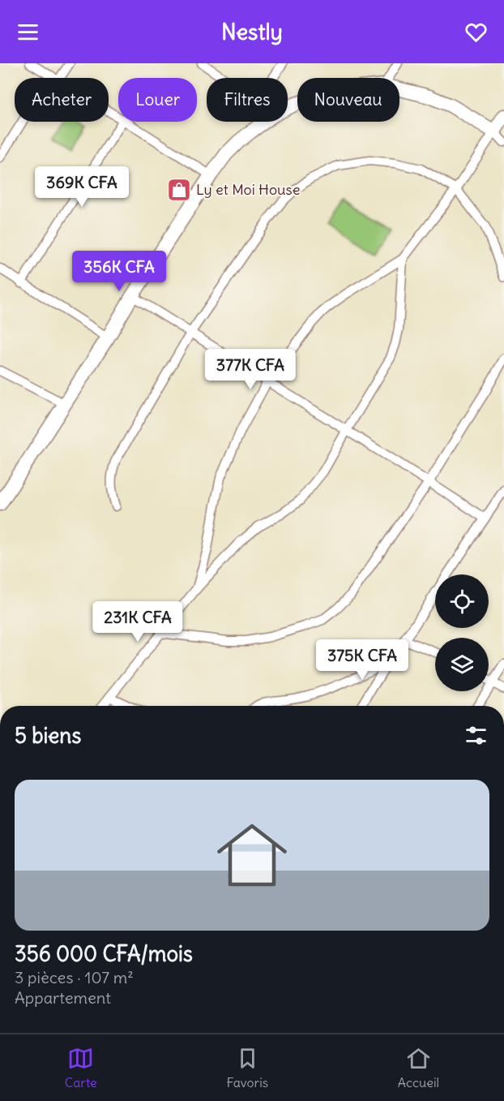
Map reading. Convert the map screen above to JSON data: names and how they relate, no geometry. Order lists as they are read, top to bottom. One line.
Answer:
{"places":{"shop":["Ly et Moi House"]},"page":{"header":"Nestly","chip":["Acheter","Louer","Filtres","Nouveau"],"price":["369K CFA","356K CFA","377K CFA","231K CFA","375K CFA"],"heading":"5 biens","list":[{"name":"356 000 CFA/mois","note":"3 pièces · 107 m² · Appartement"}],"tabs":["Carte","Favoris","Accueil"]}}
